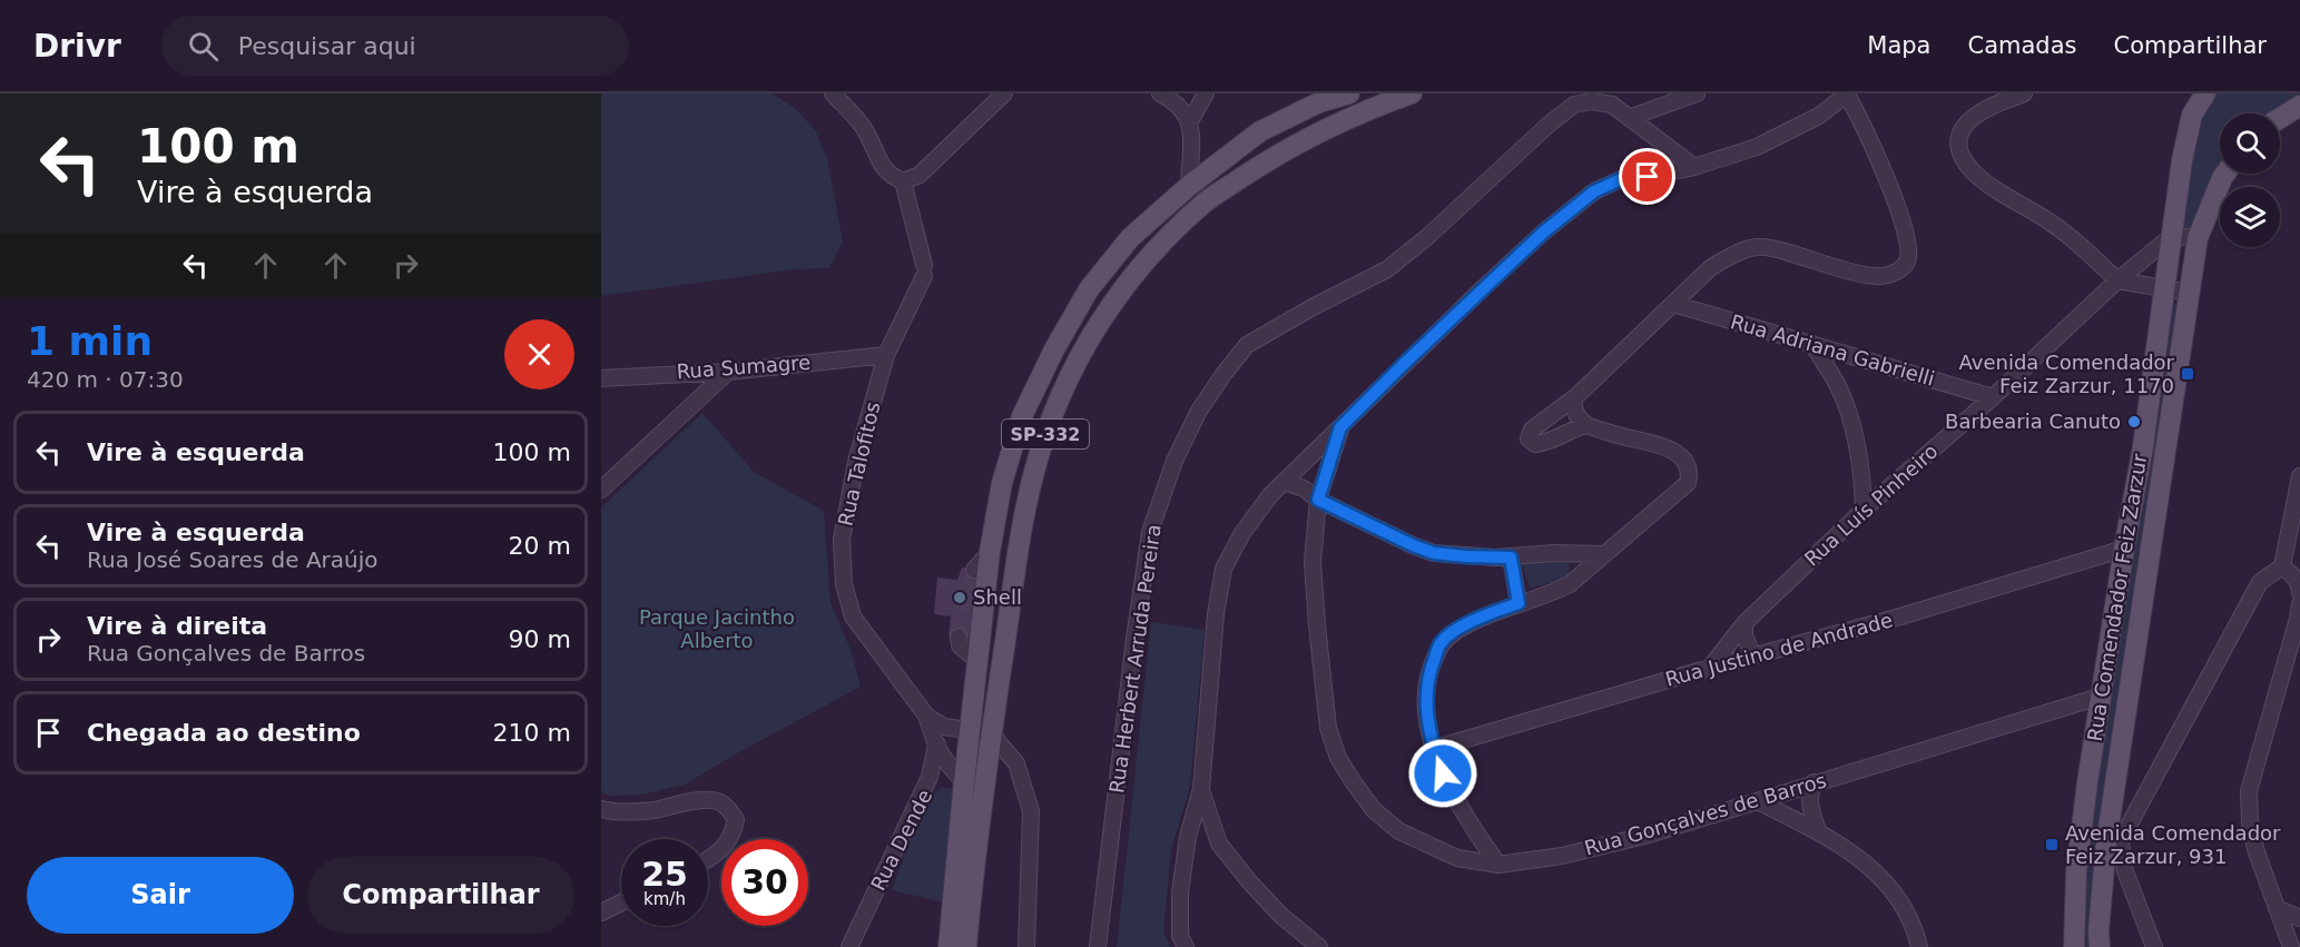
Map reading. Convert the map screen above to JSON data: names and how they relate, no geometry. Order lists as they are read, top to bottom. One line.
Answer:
{"streets":{"main road":["SP-332","Rua Comendador Feiz Zarzur"],"street":["Rua Adriana Gabrielli","Rua Sumagre","Rua Talofitos","Rua Luís Pinheiro","Rua Justino de Andrade","Rua Herbert Arruda Pereira","Rua Gonçalves de Barros","Rua Dende"]},"crossings":[["Rua Adriana Gabrielli","Rua Luís Pinheiro"],["Rua Sumagre","Rua Talofitos"],["SP-332","Rua Talofitos"],["SP-332","Rua Dende"],["Rua Talofitos","Rua Dende"],["Rua Luís Pinheiro","Rua Comendador Feiz Zarzur"],["Rua Luís Pinheiro","Rua Justino de Andrade"],["Rua Comendador Feiz Zarzur","Rua Justino de Andrade"],["Rua Comendador Feiz Zarzur","Rua Gonçalves de Barros"],["Rua Herbert Arruda Pereira","Rua Gonçalves de Barros"]],"parks":["Parque Jacintho Alberto"],"places":{"transit":["Avenida Comendador Feiz Zarzur, 1170","Avenida Comendador Feiz Zarzur, 931"],"other":["Barbearia Canuto","Shell"]},"page":{"header":"Drivr","search":"Pesquisar aqui","nav":["Mapa","Camadas","Compartilhar"],"turn":["100 m","Vire à esquerda"],"heading":["1 min","420 m · 07:30"],"list":[{"name":"Vire à esquerda","value":"100 m"},{"name":"Vire à esquerda","note":"Rua José Soares de Araújo","value":"20 m"},{"name":"Vire à direita","note":"Rua Gonçalves de Barros","value":"90 m"},{"name":"Chegada ao destino","value":"210 m"}],"speed":"25 km/h","limit":"30","buttons":["Sair","Compartilhar"]}}
